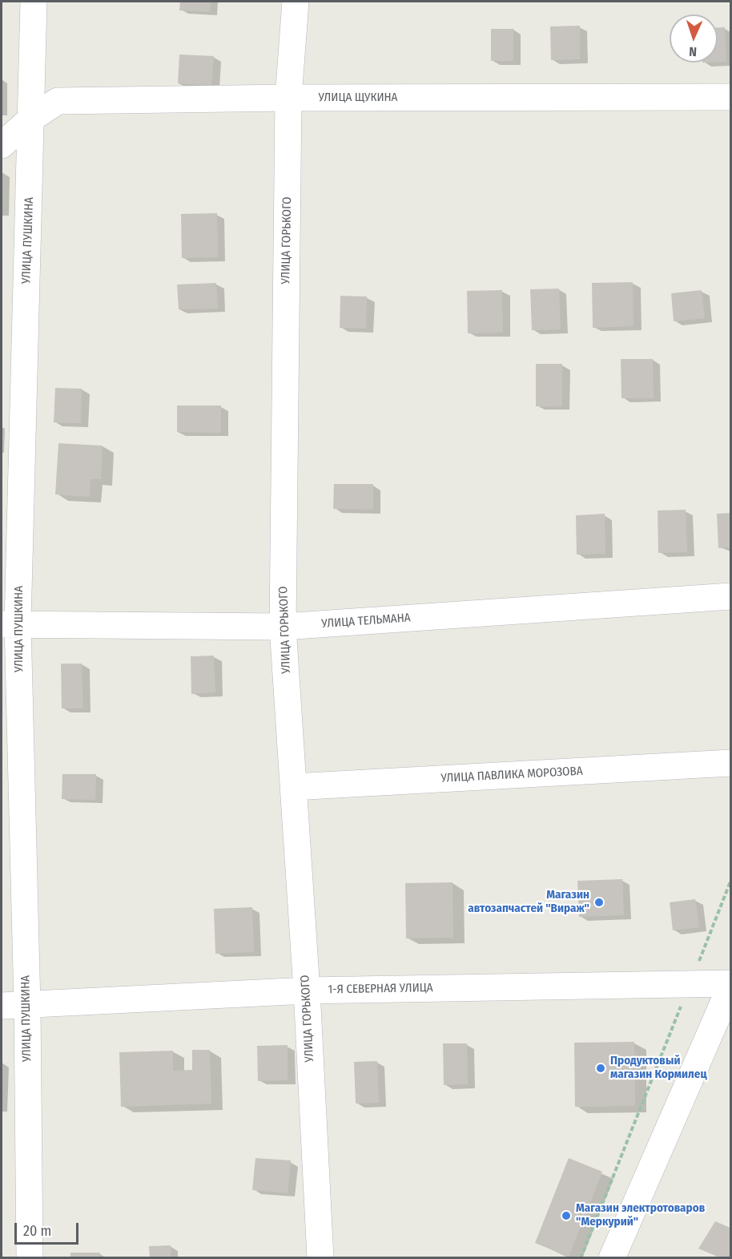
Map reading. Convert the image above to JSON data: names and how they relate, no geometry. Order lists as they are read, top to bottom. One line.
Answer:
{"streets":{"street":["УЛИЦА ЩУКИНА","УЛИЦА ПУШКИНА","УЛИЦА ГОРЬКОГО","УЛИЦА ТЕЛЬМАНА","УЛИЦА ПАВЛИКА МОРОЗОВА","1-Я СЕВЕРНАЯ УЛИЦА"]},"crossings":[["УЛИЦА ЩУКИНА","УЛИЦА ПУШКИНА"],["УЛИЦА ЩУКИНА","УЛИЦА ГОРЬКОГО"],["УЛИЦА ПУШКИНА","УЛИЦА ТЕЛЬМАНА"],["УЛИЦА ПУШКИНА","1-Я СЕВЕРНАЯ УЛИЦА"],["УЛИЦА ГОРЬКОГО","УЛИЦА ТЕЛЬМАНА"],["УЛИЦА ГОРЬКОГО","УЛИЦА ПАВЛИКА МОРОЗОВА"],["УЛИЦА ГОРЬКОГО","1-Я СЕВЕРНАЯ УЛИЦА"]],"places":["Магазин автозапчастей \"Вираж\"","Продуктовый магазин Кормилец","Магазин электротоваров \"Меркурий\""],"scale_bar":"20 m","north":"bottom"}
